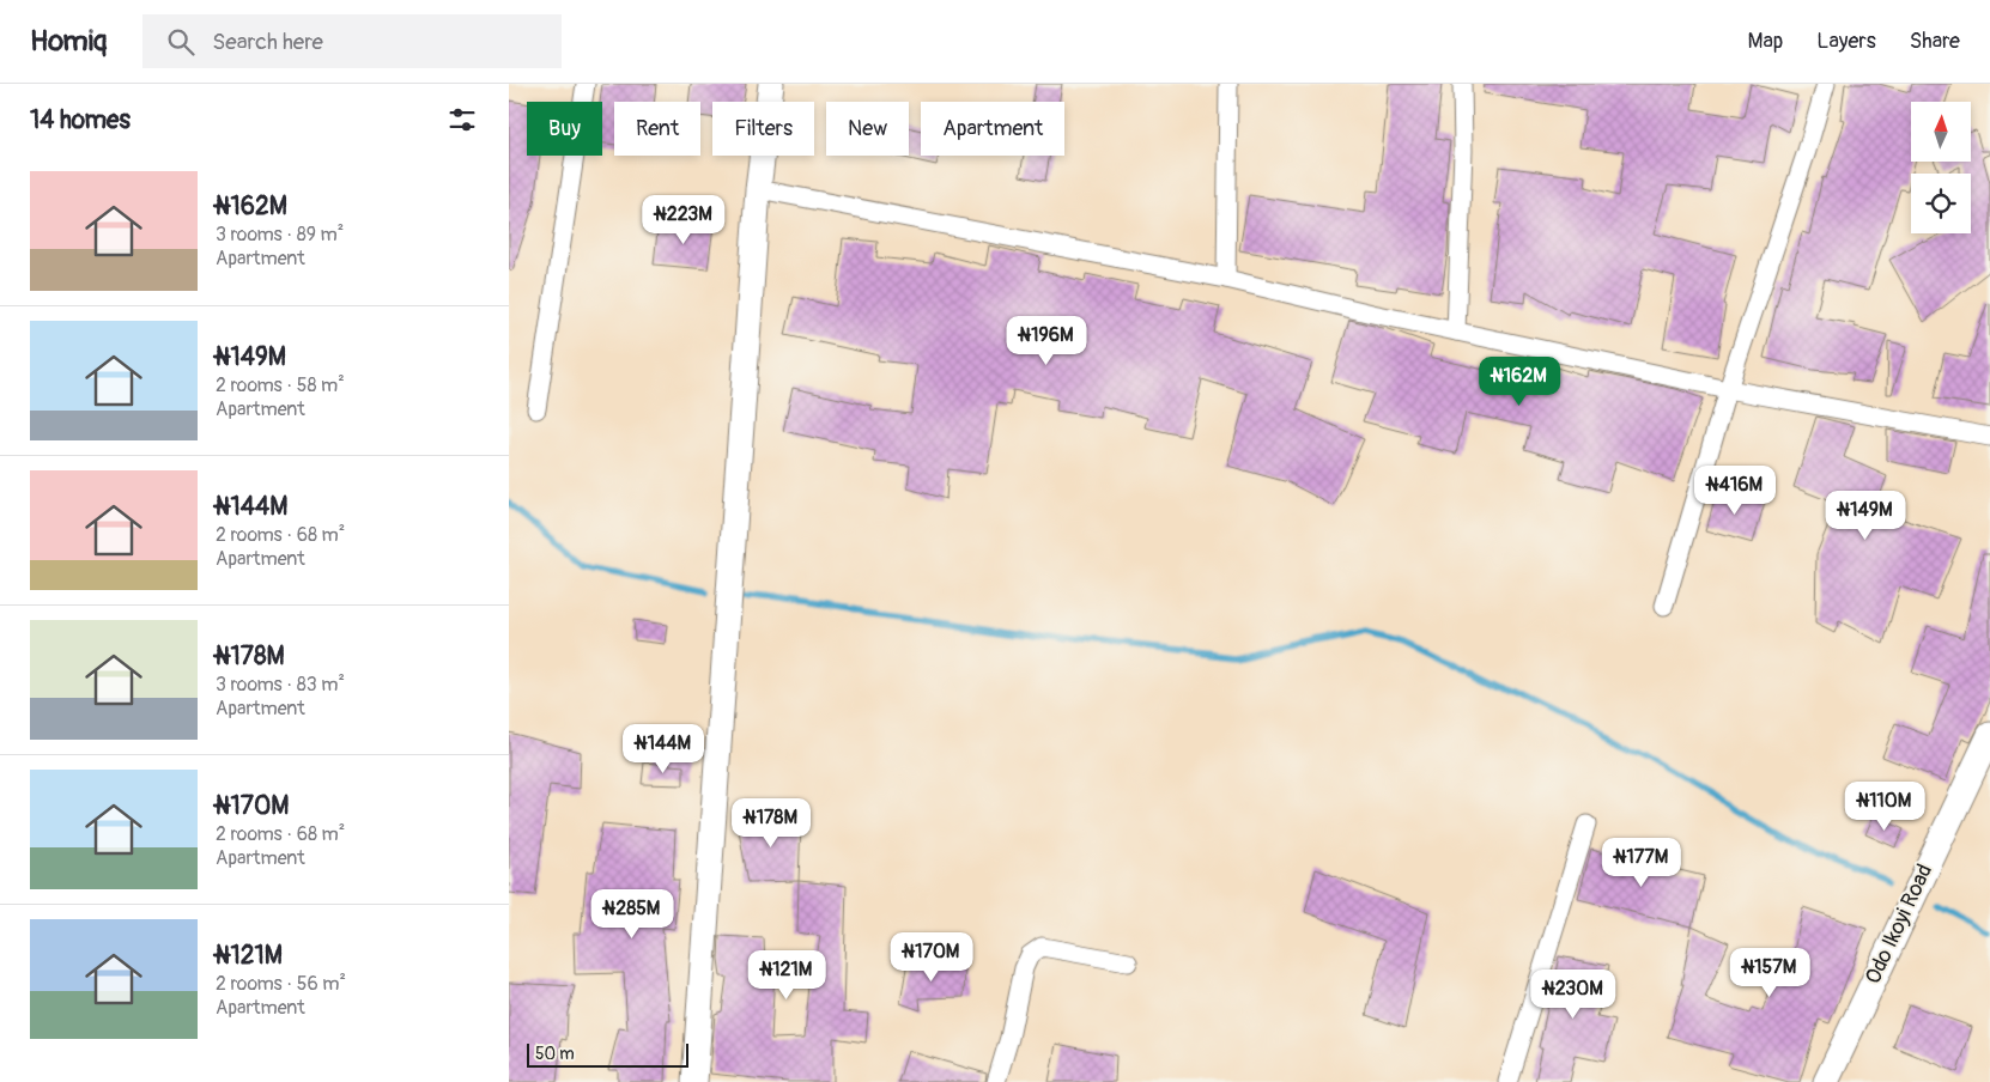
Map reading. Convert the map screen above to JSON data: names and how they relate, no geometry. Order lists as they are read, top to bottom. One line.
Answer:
{"streets":{"street":["Odo Ikoyi Road"]},"scale_bar":"50 m","north":"top","page":{"header":"Homiq","search":"Search here","nav":["Map","Layers","Share"],"heading":"14 homes","chip":["Buy","Rent","Filters","New","Apartment"],"list":[{"name":"₦162M","note":"3 rooms · 89 m² · Apartment"},{"name":"₦149M","note":"2 rooms · 58 m² · Apartment"},{"name":"₦144M","note":"2 rooms · 68 m² · Apartment"},{"name":"₦178M","note":"3 rooms · 83 m² · Apartment"},{"name":"₦170M","note":"2 rooms · 68 m² · Apartment"},{"name":"₦121M","note":"2 rooms · 56 m² · Apartment"}],"price":["₦223M","₦196M","₦162M","₦416M","₦149M","₦144M","₦110M","₦178M","₦177M","₦285M","₦170M","₦157M","₦121M","₦230M"],"scale":"50 m"}}
